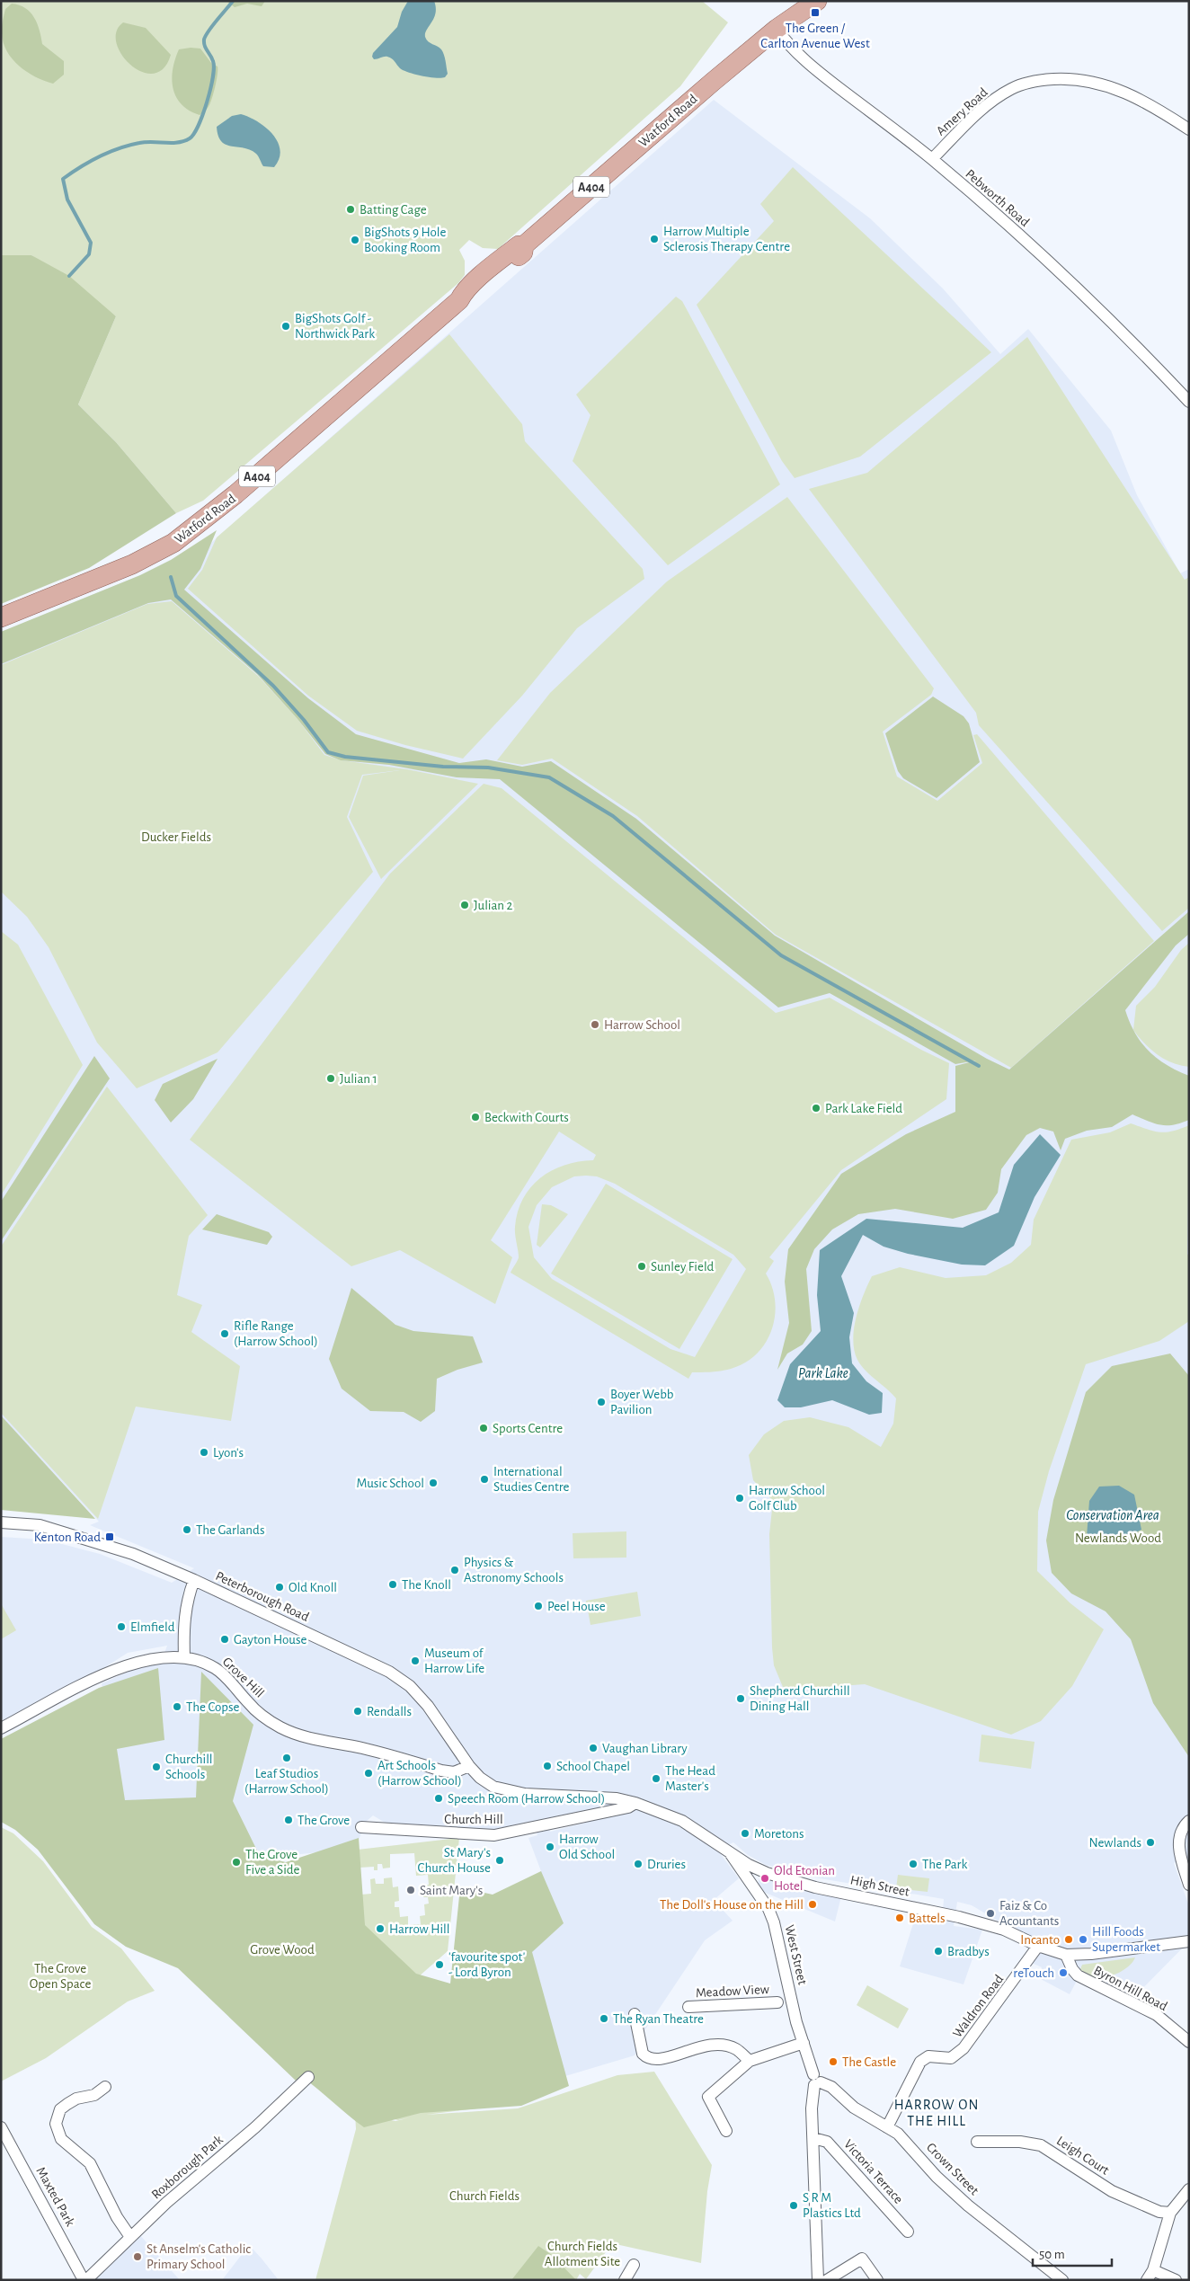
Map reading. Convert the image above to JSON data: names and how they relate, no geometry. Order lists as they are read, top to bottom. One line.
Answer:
{"streets":{"main road":["Watford Road","A404"],"street":["Amery Road","Pebworth Road","Peterborough Road","Grove Hill","Church Hill","High Street","West Street","Byron Hill Road","Meadow View","Waldron Road","Leigh Court","Roxborough Park","Crown Street","Victoria Terrace","Maxted Park"]},"crossings":[["Amery Road","Pebworth Road"],["Watford Road","Pebworth Road"],["Peterborough Road","Grove Hill"],["Peterborough Road","High Street"],["Grove Hill","High Street"],["Church Hill","High Street"],["High Street","West Street"],["High Street","Byron Hill Road"],["High Street","Waldron Road"],["West Street","Meadow View"],["West Street","Crown Street"],["West Street","Victoria Terrace"],["Waldron Road","Crown Street"],["Roxborough Park","Maxted Park"]],"districts":["HARROW ON THE HILL"],"water":["Park Lake","Conservation Area"],"parks":["Ducker Fields","Newlands Wood","Grove Wood","The Grove Open Space","Church Fields","Church Fields Allotment Site"],"places":{"transit":["The Green / Carlton Avenue West","Kenton Road"],"other":["Batting Cage","Harrow Multiple Sclerosis Therapy Centre","BigShots 9 Hole Booking Room","BigShots Golf - Northwick Park","Julian 2","Harrow School","Julian 1","Park Lake Field","Beckwith Courts","Sunley Field","Rifle Range (Harrow School)","Boyer Webb Pavilion","Sports Centre","Lyon's","International Studies Centre","Music School","Harrow School Golf Club","The Garlands","Physics & Astronomy Schools","The Knoll","Old Knoll","Peel House","Elmfield","Gayton House","Museum of Harrow Life","Shepherd Churchill Dining Hall","The Copse","Rendalls","Vaughan Library","Leaf Studios (Harrow School)","School Chapel","Churchill Schools","Art Schools (Harrow School)","The Head Master's","Speech Room (Harrow School)","The Grove","Moretons","Newlands","Harrow Old School","St Mary's Church House","The Grove Five a Side","Druries","The Park","Old Etonian Hotel","Saint Mary's","The Doll's House on the Hill","Faiz & Co Acountants","Battels","Harrow Hill","Incanto","Hill Foods Supermarket","Bradbys","'favourite spot' - Lord Byron","reTouch","The Ryan Theatre","The Castle","S R M Plastics Ltd","St Anselm's Catholic Primary School"]},"scale_bar":"50 m"}
